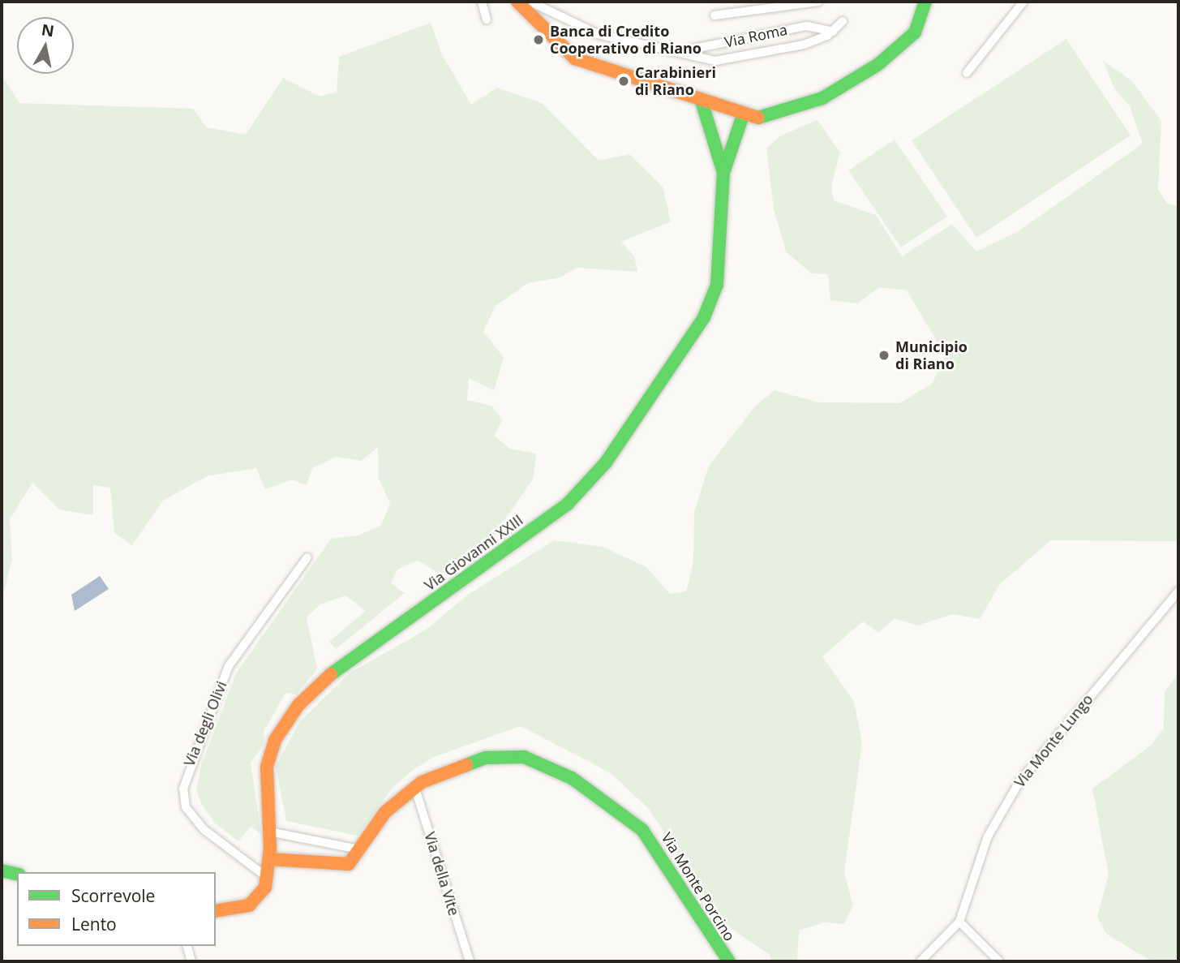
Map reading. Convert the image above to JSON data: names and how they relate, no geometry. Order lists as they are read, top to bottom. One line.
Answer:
{"streets":{"street":["Via Roma","Via Giovanni XXIII","Via degli Olivi","Via Monte Lungo","Via della Vite","Via Monte Porcino"]},"crossings":[["Via Giovanni XXIII","Via degli Olivi"],["Via Giovanni XXIII","Via Monte Porcino"],["Via della Vite","Via Monte Porcino"]],"places":["Banca di Credito Cooperativo di Riano","Carabinieri di Riano","Municipio di Riano"],"legend":["Scorrevole","Lento"],"north":"top"}
